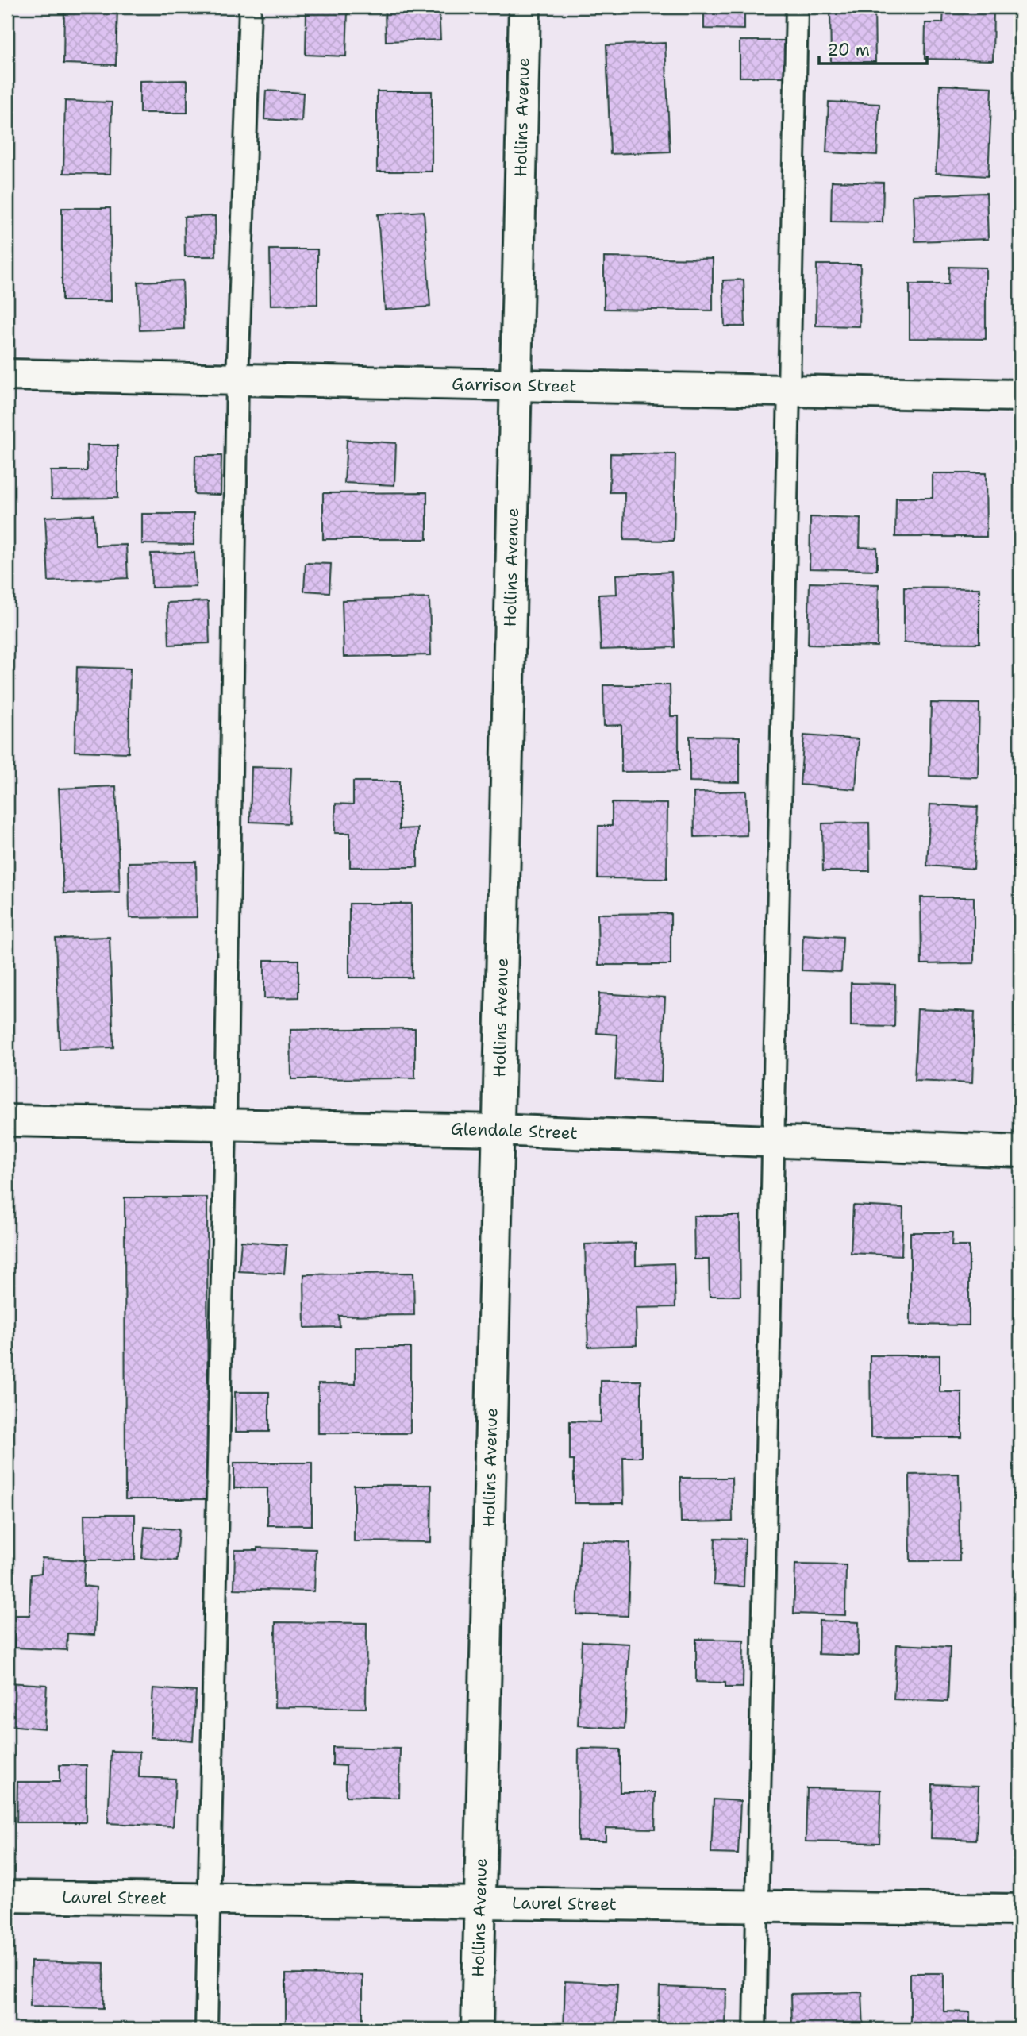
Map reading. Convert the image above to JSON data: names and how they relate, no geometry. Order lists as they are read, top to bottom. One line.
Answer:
{"streets":{"street":["Hollins Avenue","Garrison Street","Glendale Street","Laurel Street"]},"crossings":[["Hollins Avenue","Garrison Street"],["Hollins Avenue","Glendale Street"],["Hollins Avenue","Laurel Street"]],"scale_bar":"20 m"}
